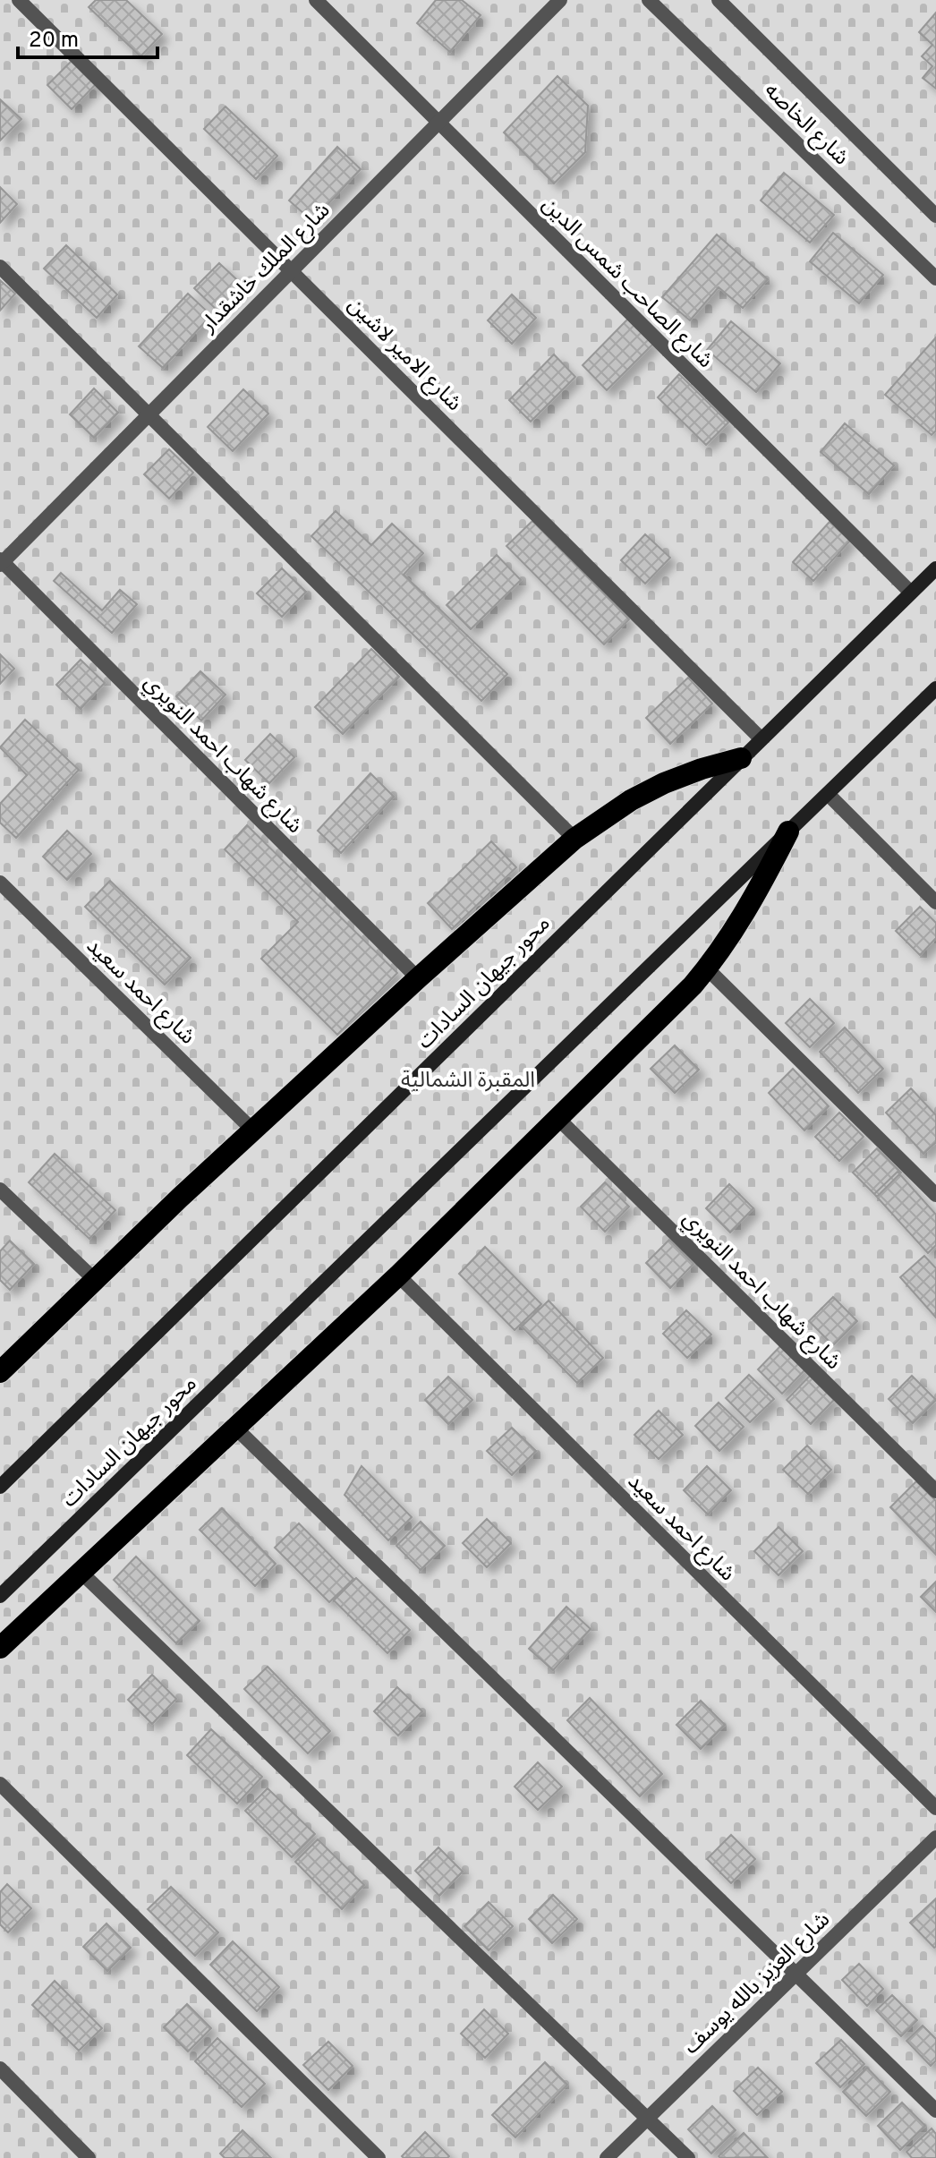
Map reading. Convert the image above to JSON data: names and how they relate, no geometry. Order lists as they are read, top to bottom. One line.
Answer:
{"streets":{"main road":["محور جيهان السادات"],"street":["شارع الخاصه","شارع الملك خاشقدار","شارع الصاحب شمس الدين","شارع الامير لاشين","شارع شهاب احمد النويري","شارع احمد سعيد","شارع العزيز بالله يوسف"]},"crossings":[["شارع الملك خاشقدار","شارع الصاحب شمس الدين"],["شارع الملك خاشقدار","شارع الامير لاشين"],["شارع الملك خاشقدار","شارع شهاب احمد النويري"],["شارع الصاحب شمس الدين","محور جيهان السادات"],["شارع الامير لاشين","محور جيهان السادات"]],"parks":["المقبرة الشمالية"],"scale_bar":"20 m"}
